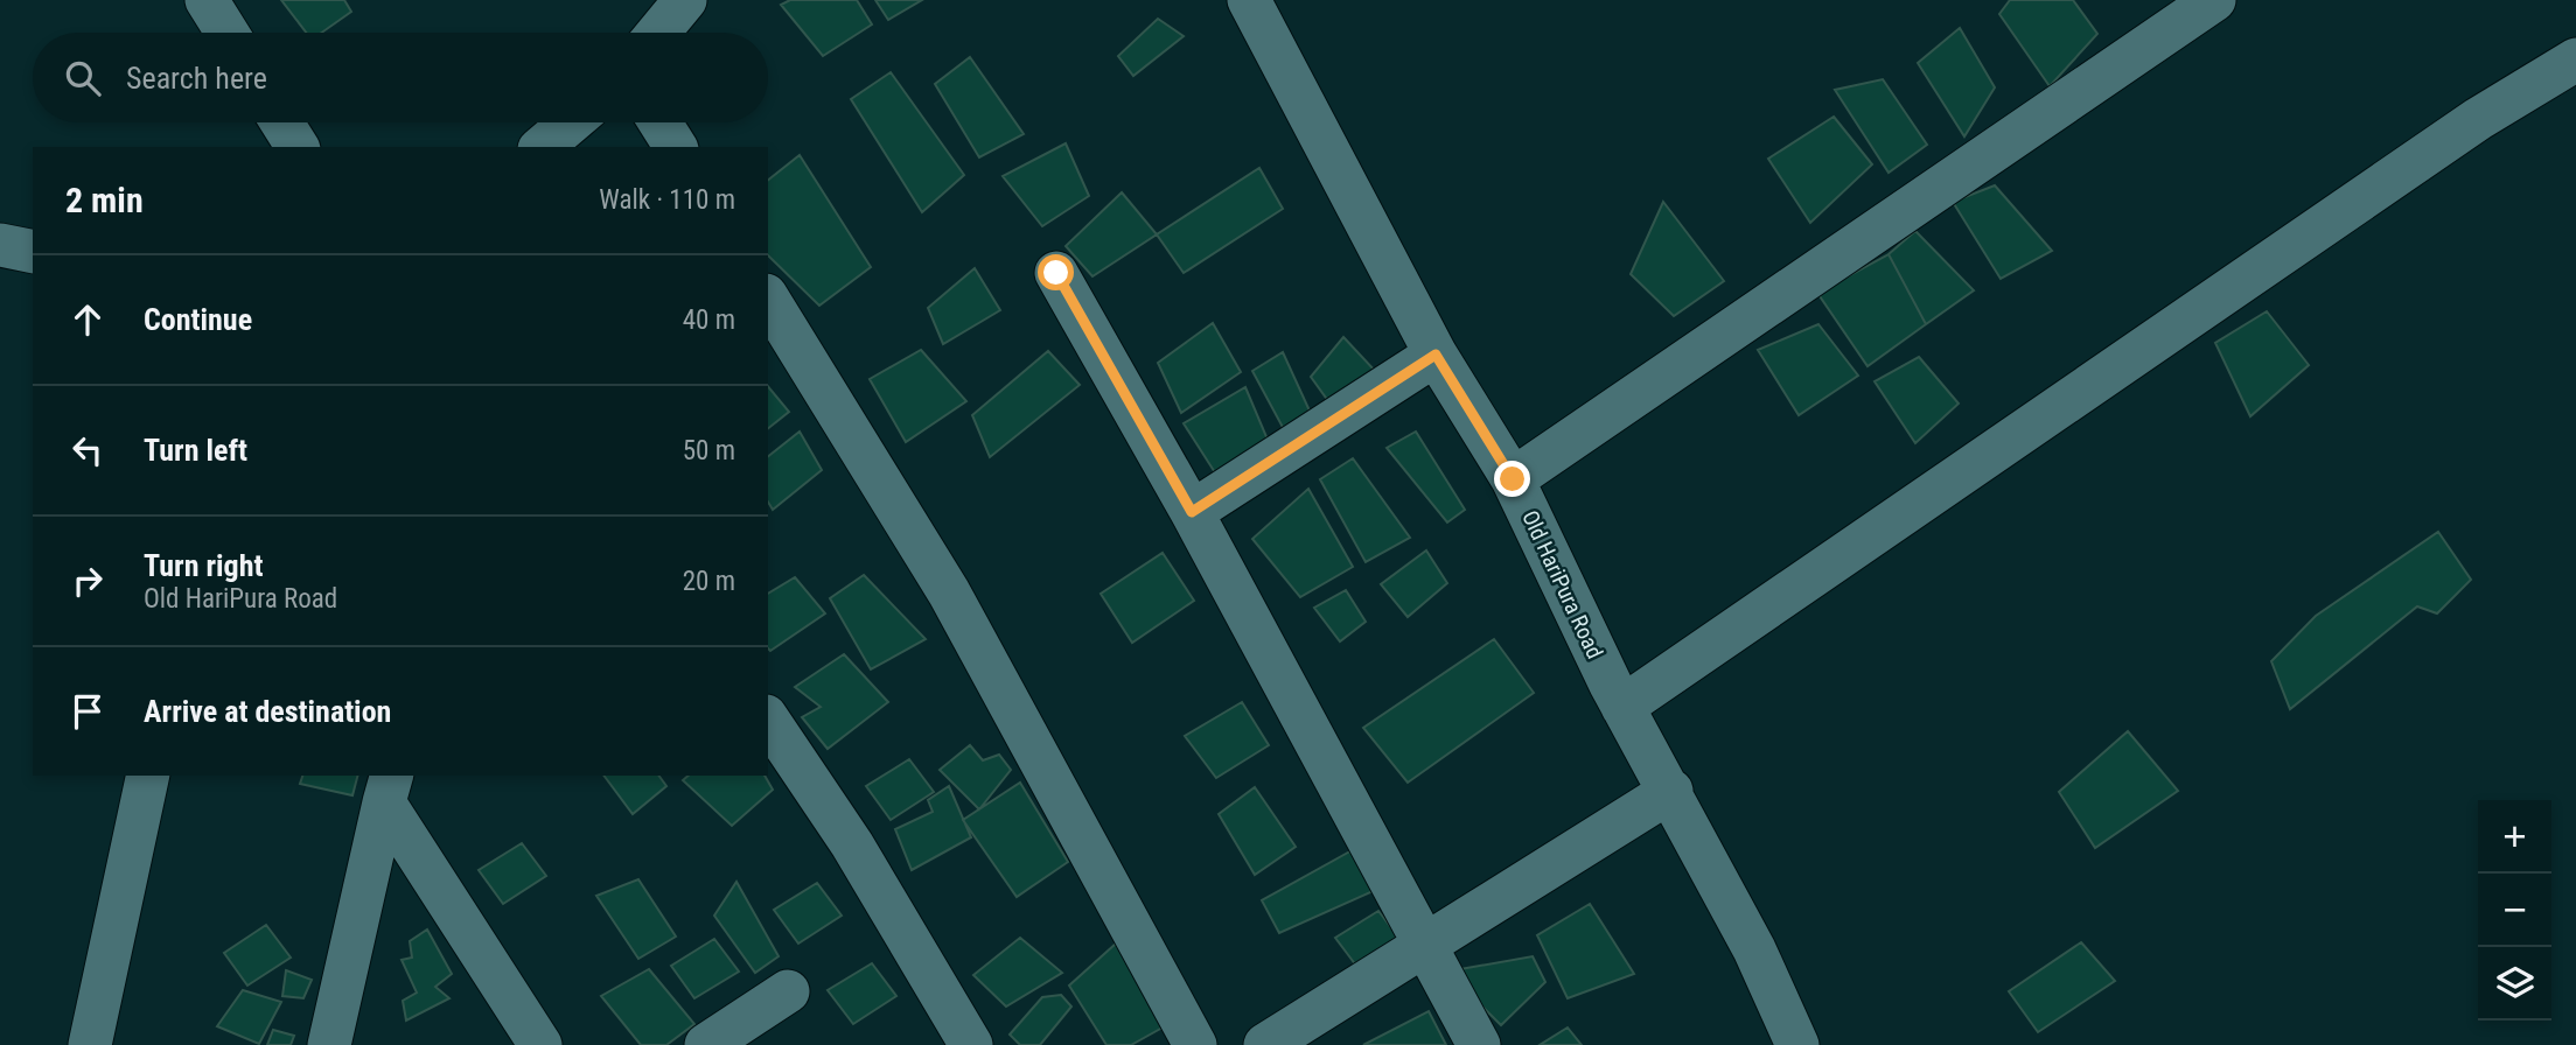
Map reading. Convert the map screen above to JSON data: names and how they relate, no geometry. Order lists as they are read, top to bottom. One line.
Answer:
{"streets":{"street":["Old HariPura Road"]},"page":{"search":"Search here","heading":["2 min","Walk · 110 m"],"list":[["Continue","40 m"],["Turn left","50 m"],["Turn right","Old HariPura Road","20 m"],"Arrive at destination"],"map_buttons":["+","−"]}}
